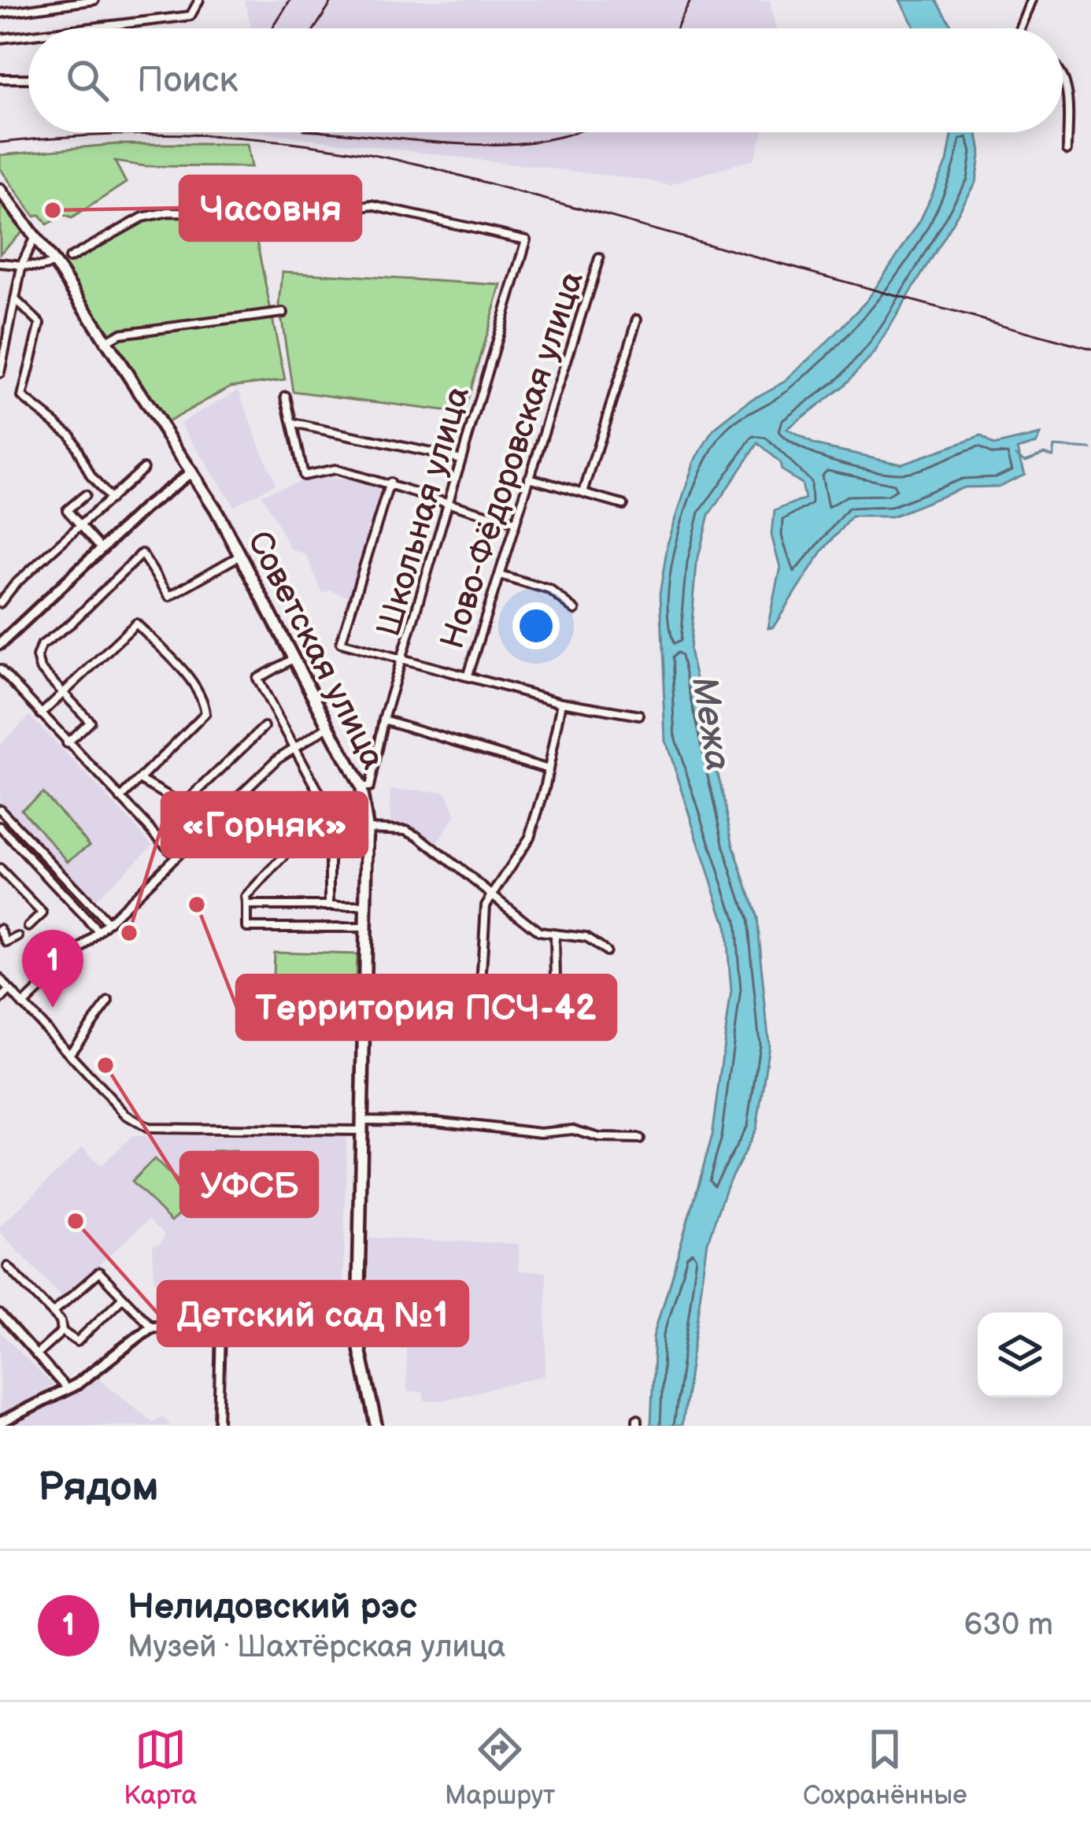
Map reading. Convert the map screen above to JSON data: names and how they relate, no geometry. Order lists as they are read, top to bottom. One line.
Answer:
{"streets":{"main road":["Советская улица"],"street":["Ново-Фёдоровская улица","Школьная улица"]},"crossings":[["Школьная улица","Советская улица"]],"water":["Межа"],"places":["Часовня","Территория ПСЧ-42","«Горняк»","УФСБ","Детский сад №1"],"page":{"search":"Поиск","pins":"1","heading":"Рядом","list":[{"mark":"1","name":"Нелидовский рэс","note":"Музей · Шахтёрская улица","value":"630 m"}],"nav":["Карта","Маршрут","Сохранённые"]}}
